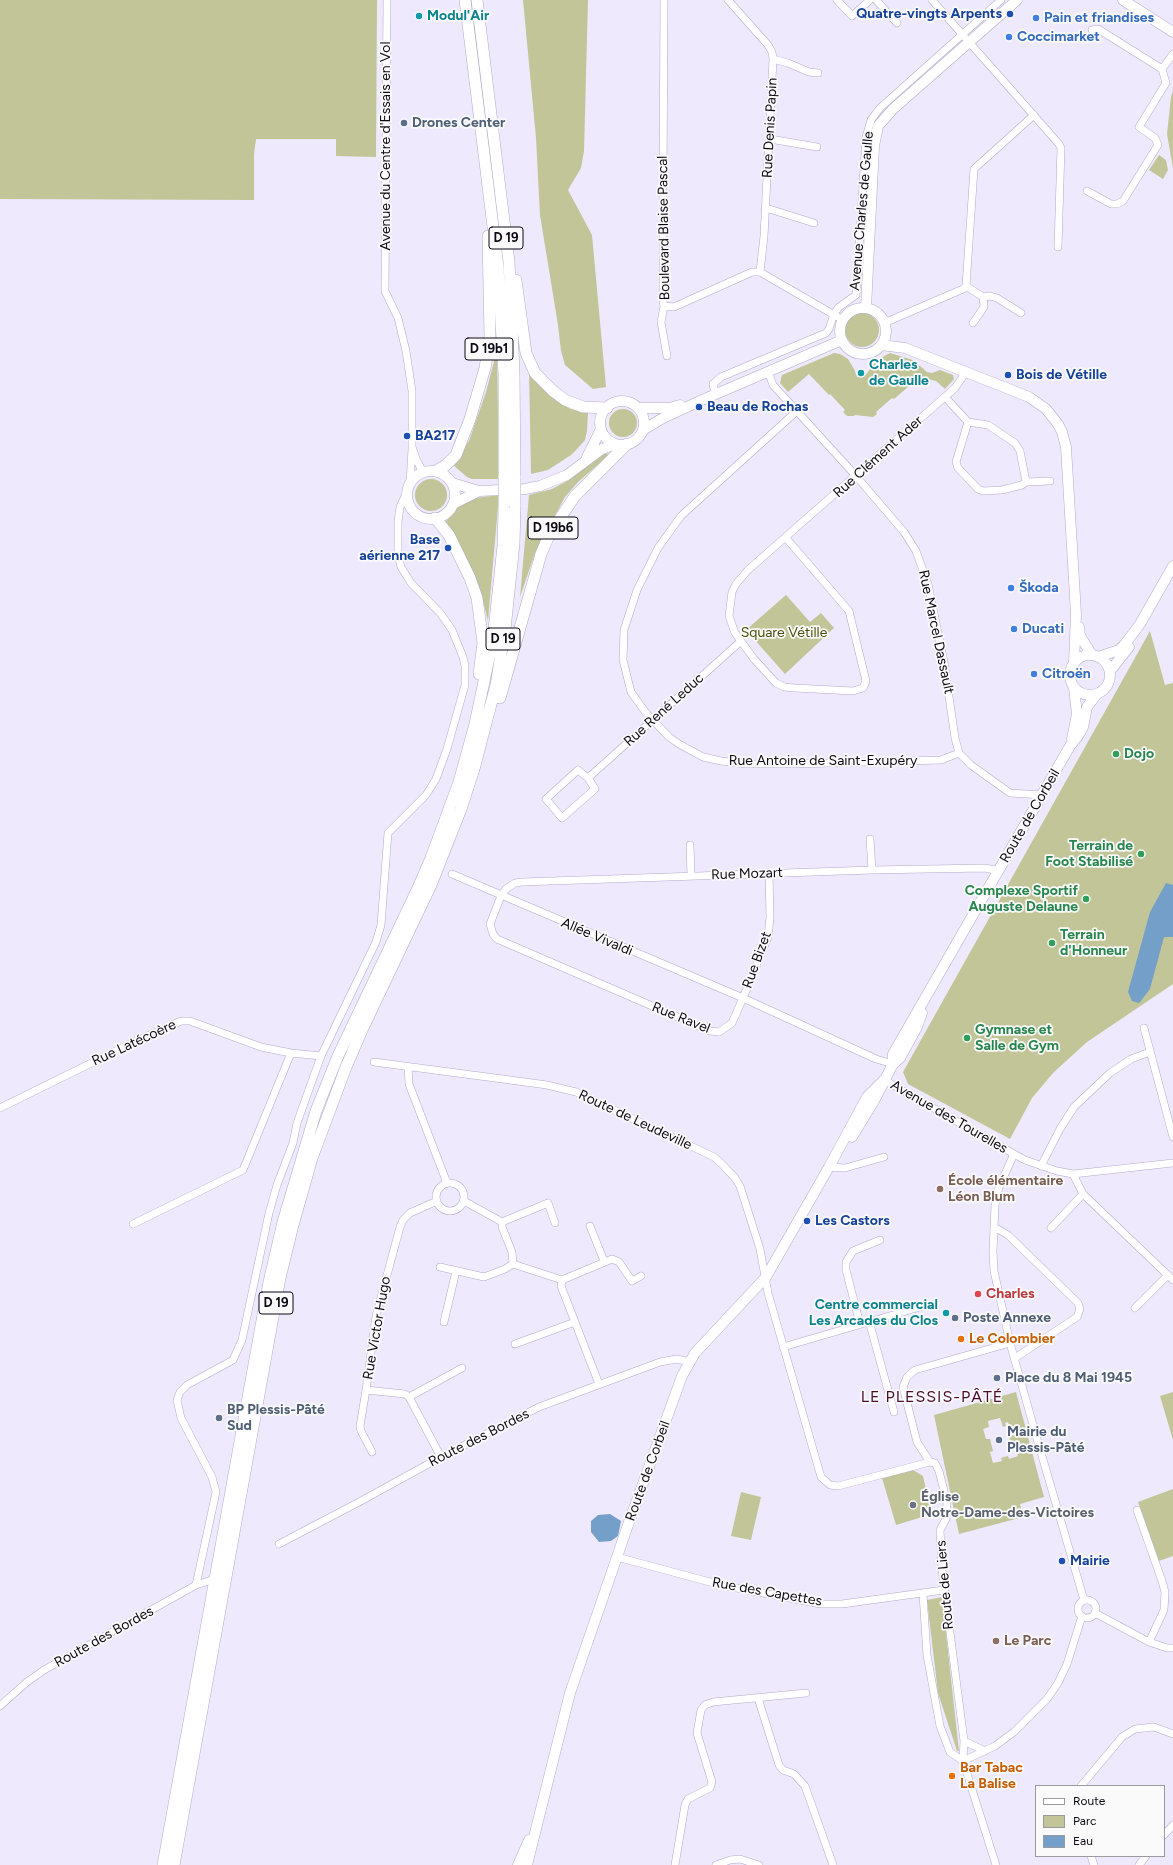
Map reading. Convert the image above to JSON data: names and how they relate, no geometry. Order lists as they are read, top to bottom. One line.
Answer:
{"streets":{"main road":["D 19","D 19b1","D 19b6"],"street":["Rue Denis Papin","Avenue du Centre d'Essais en Vol","Avenue Charles de Gaulle","Boulevard Blaise Pascal","Rue Clément Ader","Rue Marcel Dassault","Rue René Leduc","Rue Antoine de Saint-Exupéry","Route de Corbeil","Rue Mozart","Allée Vivaldi","Rue Bizet","Rue Ravel","Rue Latécoère","Avenue des Tourelles","Route de Leudeville","Rue Victor Hugo","Route des Bordes","Route de Liers","Rue des Capettes"]},"crossings":[["Rue Denis Papin","Boulevard Blaise Pascal"],["D 19","D 19b1"],["D 19","D 19b6"],["D 19","Route des Bordes"],["Rue Clément Ader","Rue Marcel Dassault"],["Rue Clément Ader","Rue René Leduc"],["Rue Marcel Dassault","Rue Antoine de Saint-Exupéry"],["Rue René Leduc","Rue Antoine de Saint-Exupéry"],["Route de Corbeil","Rue Mozart"],["Route de Corbeil","Avenue des Tourelles"],["Route de Corbeil","Route de Leudeville"],["Route de Corbeil","Route des Bordes"],["Route de Corbeil","Rue des Capettes"],["Rue Mozart","Allée Vivaldi"],["Rue Mozart","Rue Bizet"],["Rue Mozart","Rue Ravel"],["Allée Vivaldi","Rue Bizet"],["Allée Vivaldi","Rue Ravel"],["Rue Bizet","Rue Ravel"],["Route de Liers","Rue des Capettes"]],"districts":["LE PLESSIS-PÂTÉ"],"parks":["Square Vétille"],"places":["Quatre-vingts Arpents","Modul'Air","Pain et friandises","Coccimarket","Drones Center","Charles de Gaulle","Bois de Vétille","Beau de Rochas","BA217","Base aérienne 217","Škoda","Ducati","Citroën","Dojo","Terrain de Foot Stabilisé","Complexe Sportif Auguste Delaune","Terrain d'Honneur","Gymnase et Salle de Gym","École élémentaire Léon Blum","Les Castors","Charles","Centre commercial Les Arcades du Clos","Poste Annexe","Le Colombier","Place du 8 Mai 1945","BP Plessis-Pâté Sud","Mairie du Plessis-Pâté","Église Notre-Dame-des-Victoires","Mairie","Le Parc","Bar Tabac La Balise"],"legend":["Route","Parc","Eau"]}
